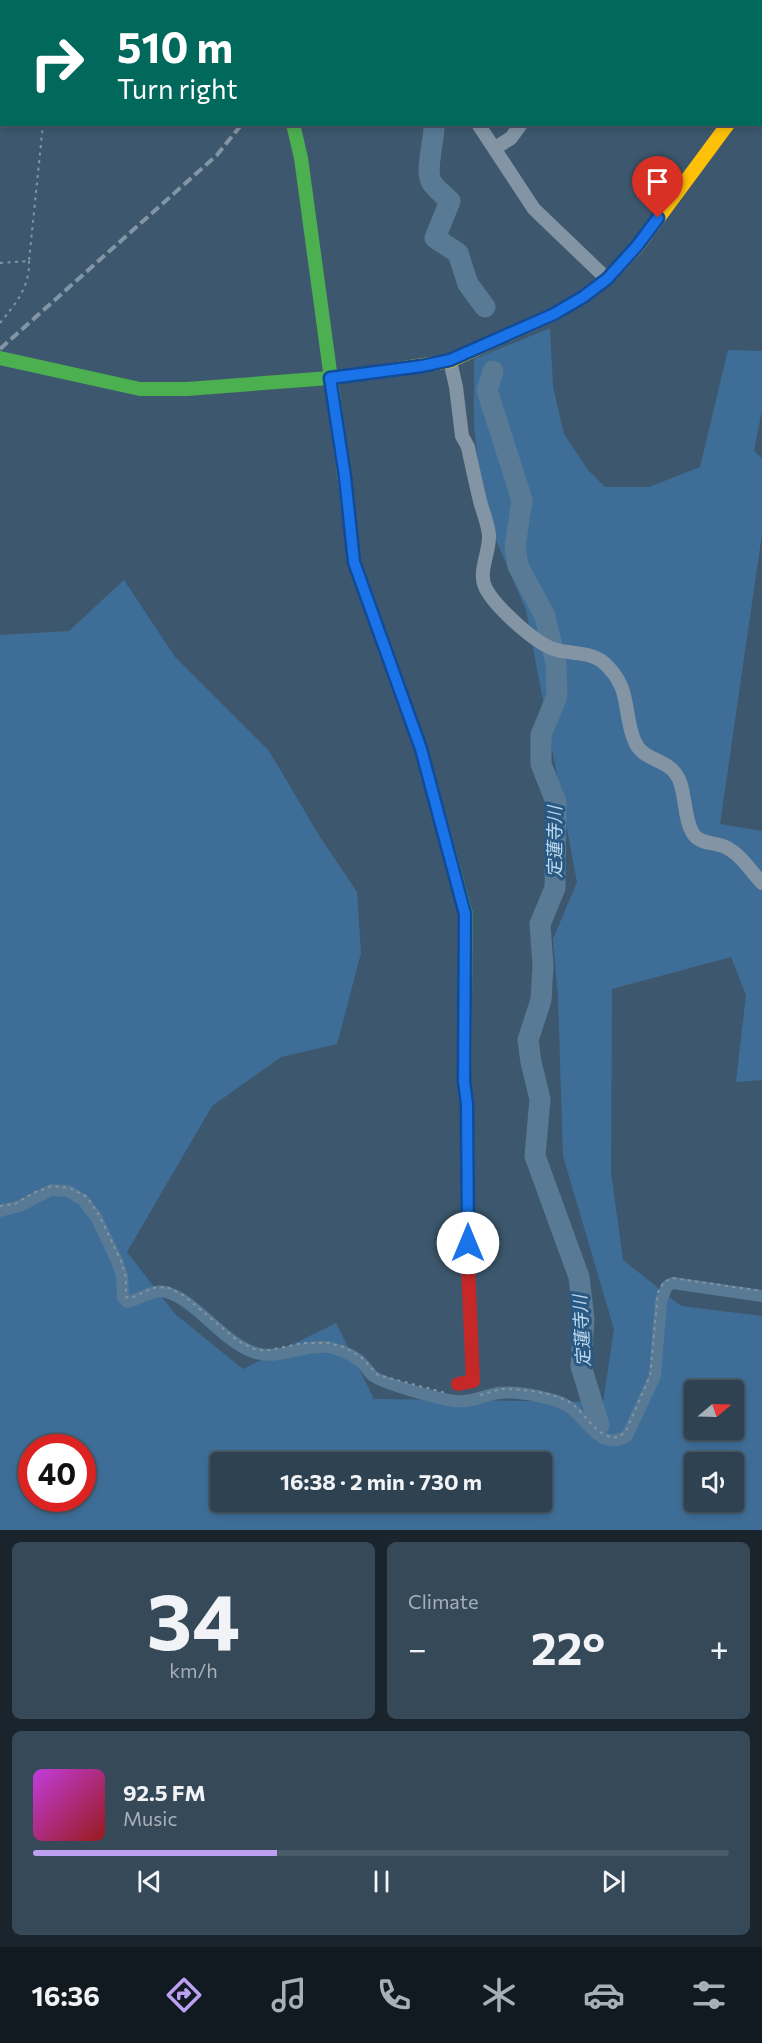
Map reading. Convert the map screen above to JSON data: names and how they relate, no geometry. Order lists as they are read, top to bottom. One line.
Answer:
{"water":["定蓮寺川"],"north":"right","page":{"turn":["510 m","Turn right"],"limit":"40","trip":"16:38 · 2 min · 730 m","tile":[["34","km/h"],"Climate"],"heat":["−","22°","+"],"song":["92.5 FM","Music"],"tabs":"16:36"}}
